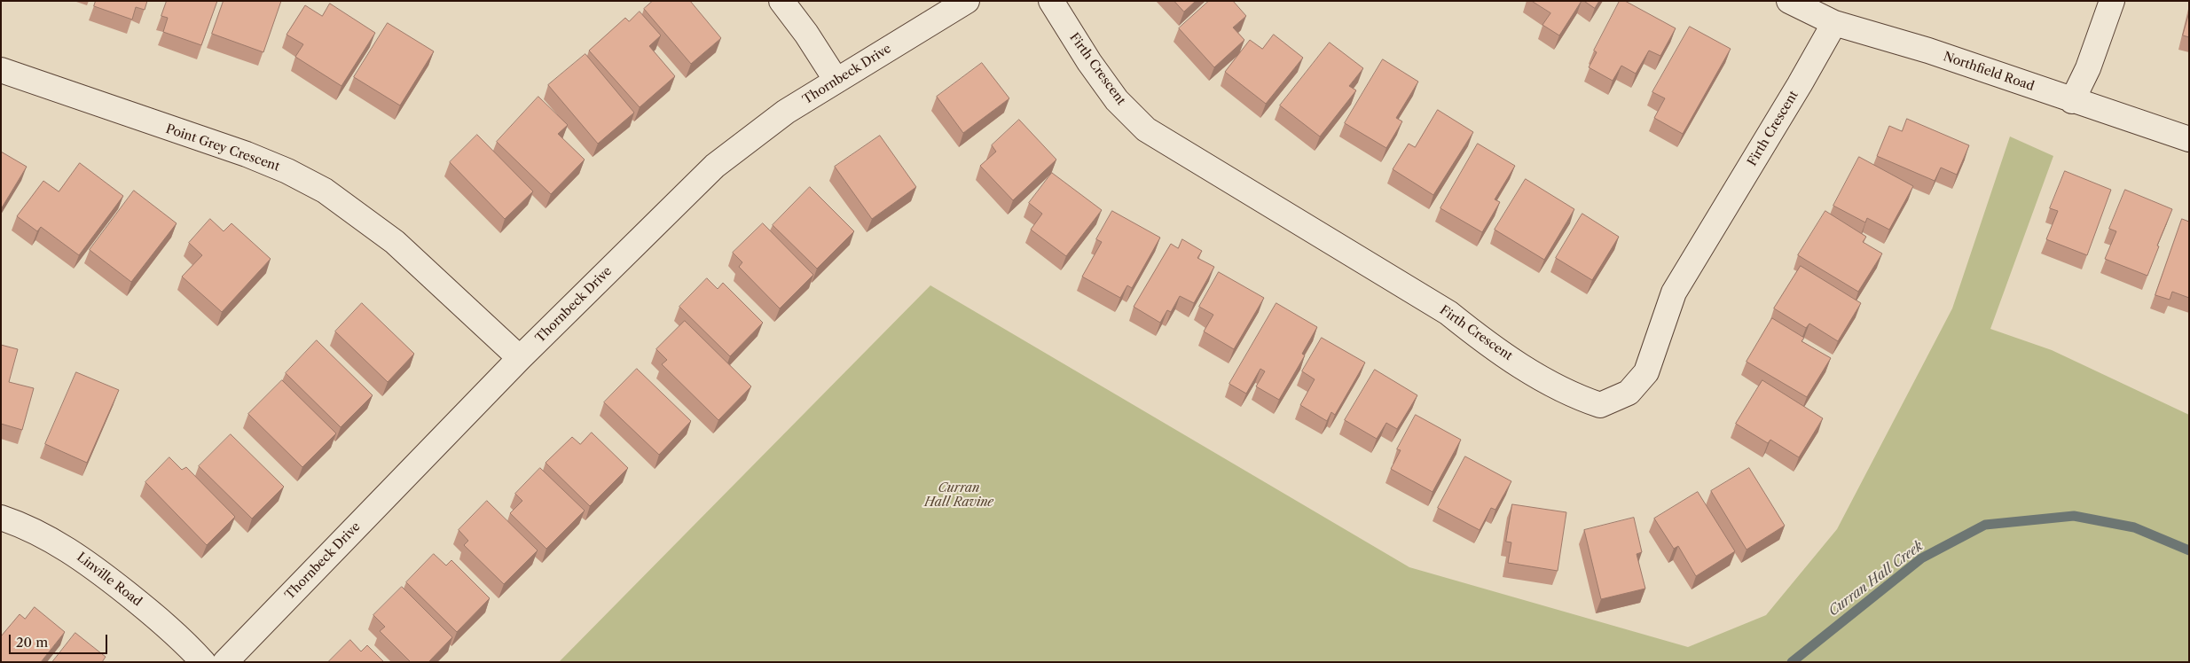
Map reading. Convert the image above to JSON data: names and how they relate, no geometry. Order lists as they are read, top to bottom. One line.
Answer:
{"streets":{"street":["Firth Crescent","Northfield Road","Thornbeck Drive","Point Grey Crescent","Linville Road"]},"crossings":[["Firth Crescent","Northfield Road"],["Thornbeck Drive","Point Grey Crescent"]],"water":["Curran Hall Creek"],"parks":["Curran Hall Ravine"],"scale_bar":"20 m"}
